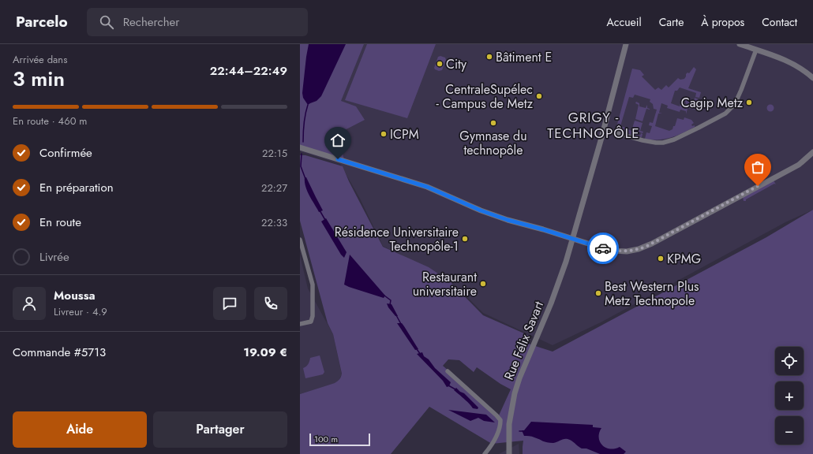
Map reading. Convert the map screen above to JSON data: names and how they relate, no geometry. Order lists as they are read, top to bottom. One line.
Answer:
{"streets":{"street":["Rue Félix Savart"]},"districts":["GRIGY - TECHNOPÔLE"],"places":["Bâtiment E","City","CentraleSupélec - Campus de Metz","Cagip Metz","Gymnase du technopôle","ICPM","Résidence Universitaire Technopôle-1","KPMG","Restaurant universitaire","Best Western Plus Metz Technopole"],"scale_bar":"100 m","page":{"header":"Parcelo","search":"Rechercher","nav":["Accueil","Carte","À propos","Contact"],"heading":["3 min","Arrivée dans","22:44–22:49"],"panel":["Moussa","Livreur · 4.9","Commande #5713","19.09 €"],"bar":"En route · 460 m","list":[["Confirmée","22:15"],["En préparation","22:27"],["En route","22:33"],"Livrée"],"map_buttons":["+","−"],"buttons":["Aide","Partager"],"scale":"100 m"}}
